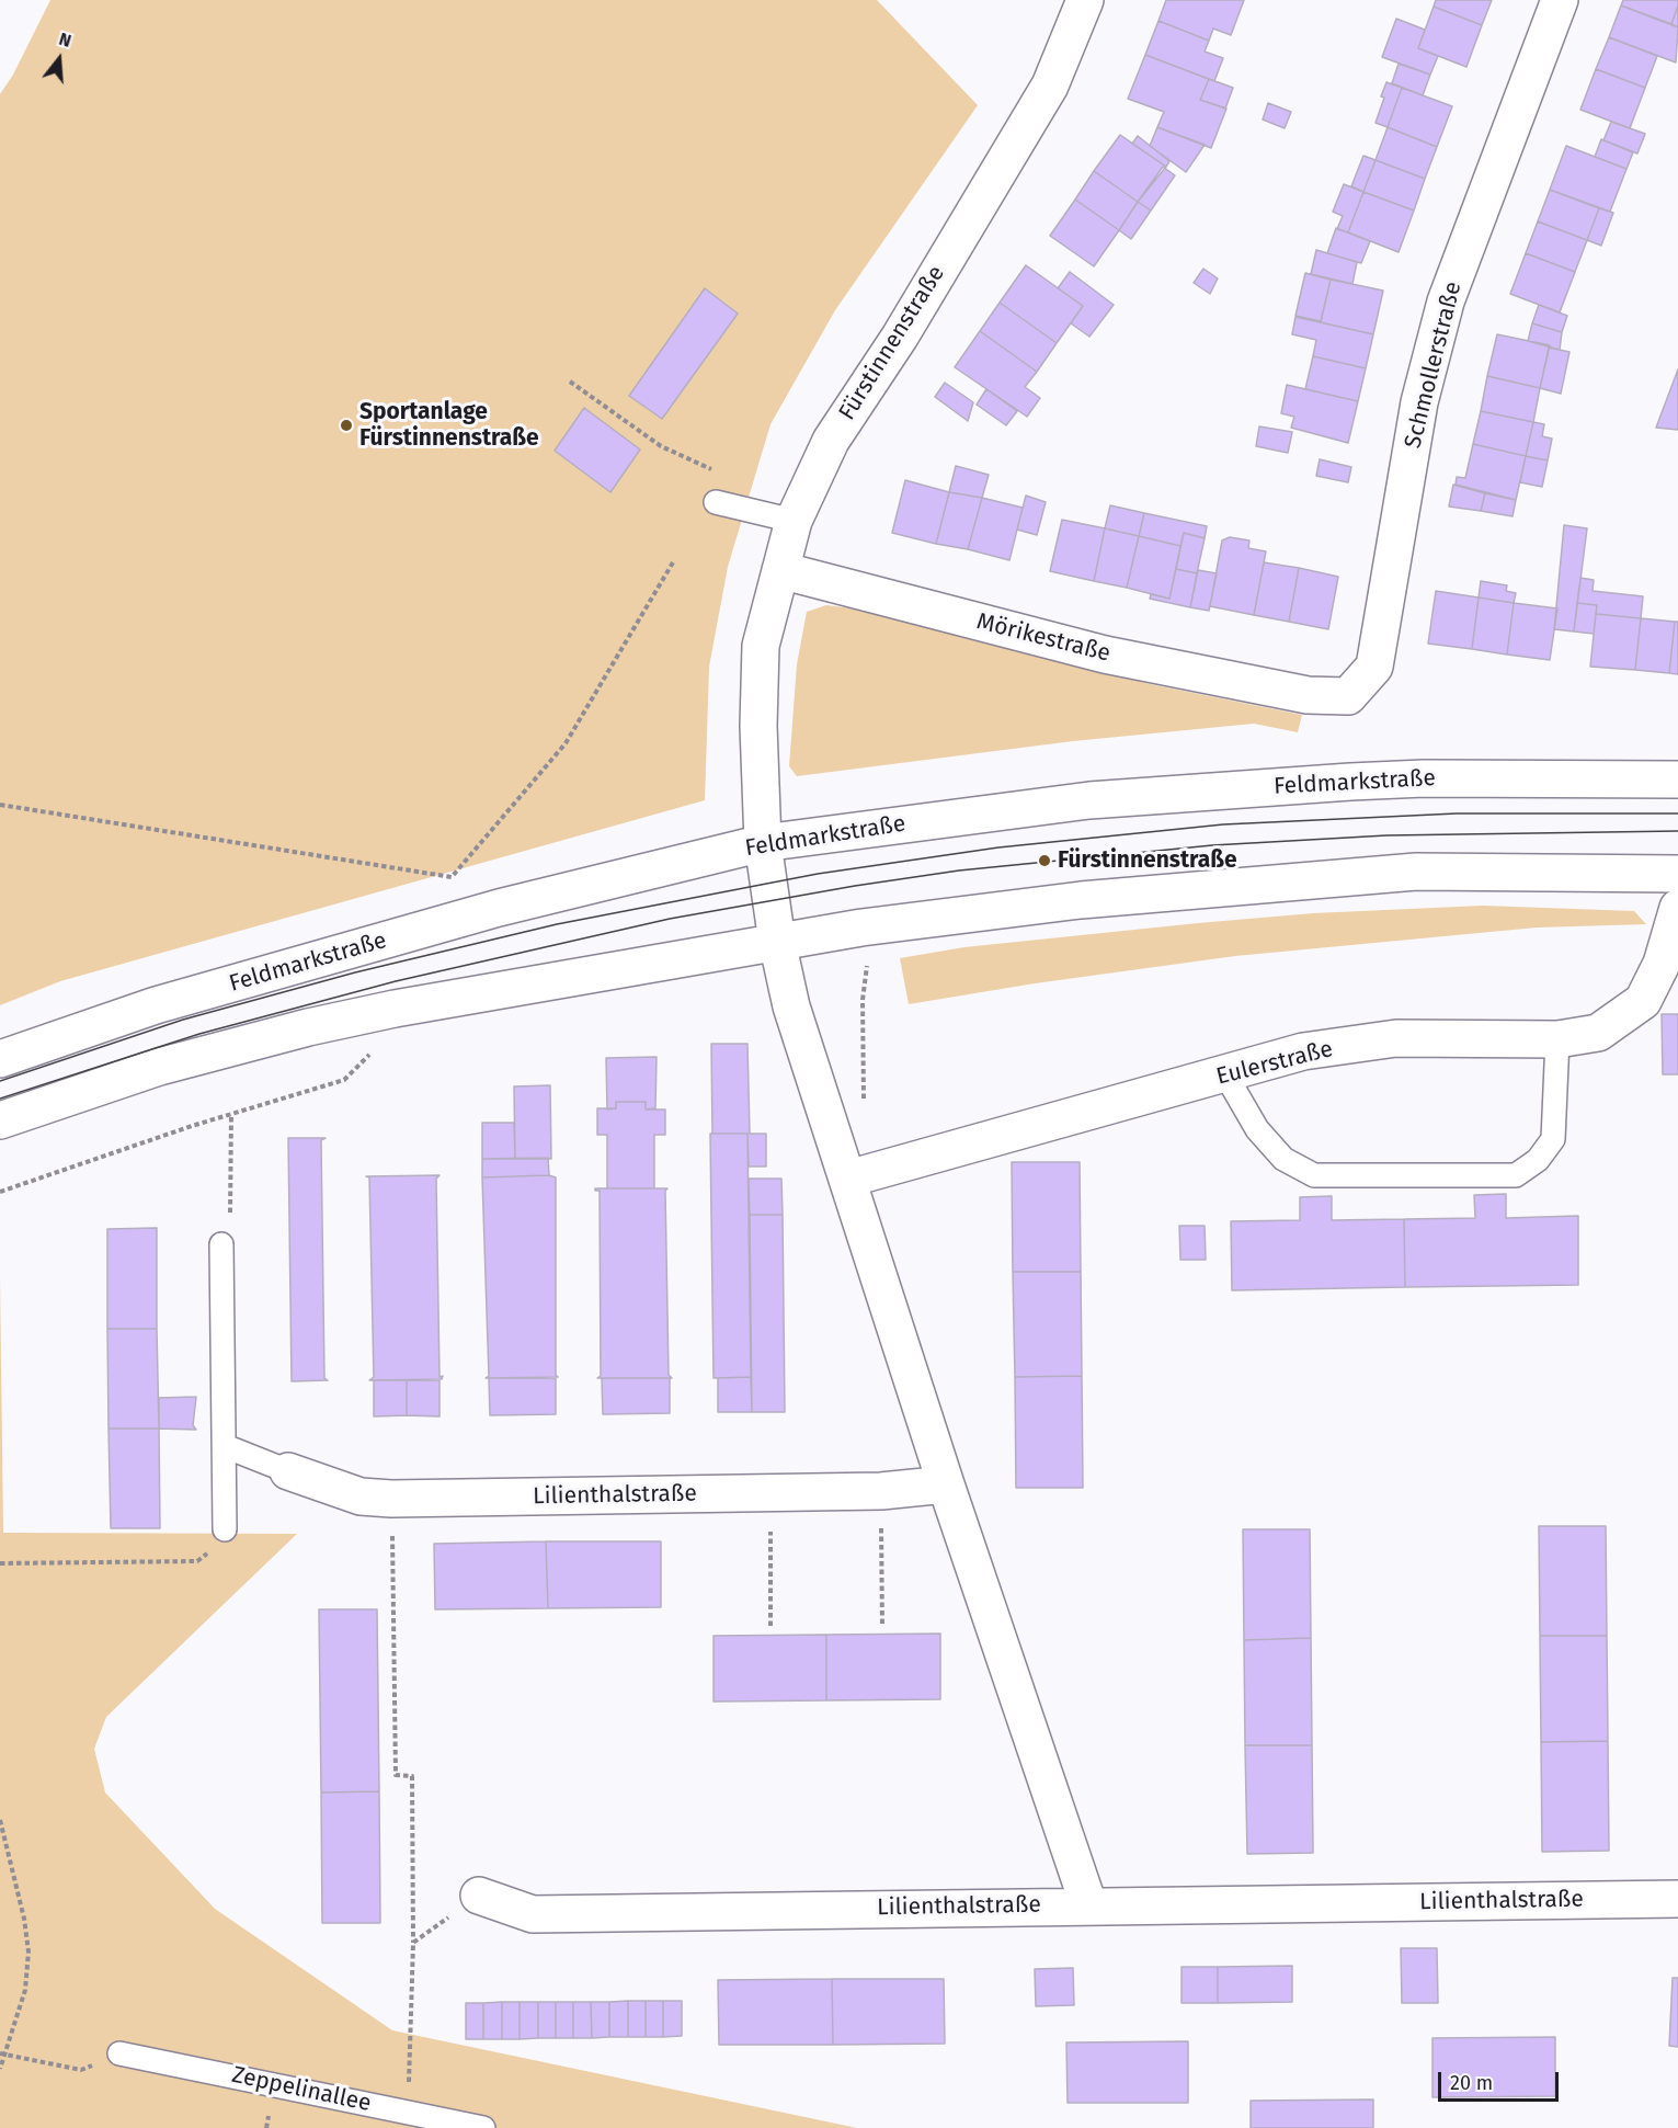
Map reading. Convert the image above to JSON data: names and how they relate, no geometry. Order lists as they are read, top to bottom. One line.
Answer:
{"streets":{"street":["Fürstinnenstraße","Schmollerstraße","Mörikestraße","Feldmarkstraße","Eulerstraße","Lilienthalstraße"],"lane":["Zeppelinallee"]},"crossings":[["Fürstinnenstraße","Mörikestraße"],["Fürstinnenstraße","Feldmarkstraße"],["Schmollerstraße","Mörikestraße"]],"places":["Sportanlage Fürstinnenstraße","Fürstinnenstraße"],"scale_bar":"20 m","north":"top"}
